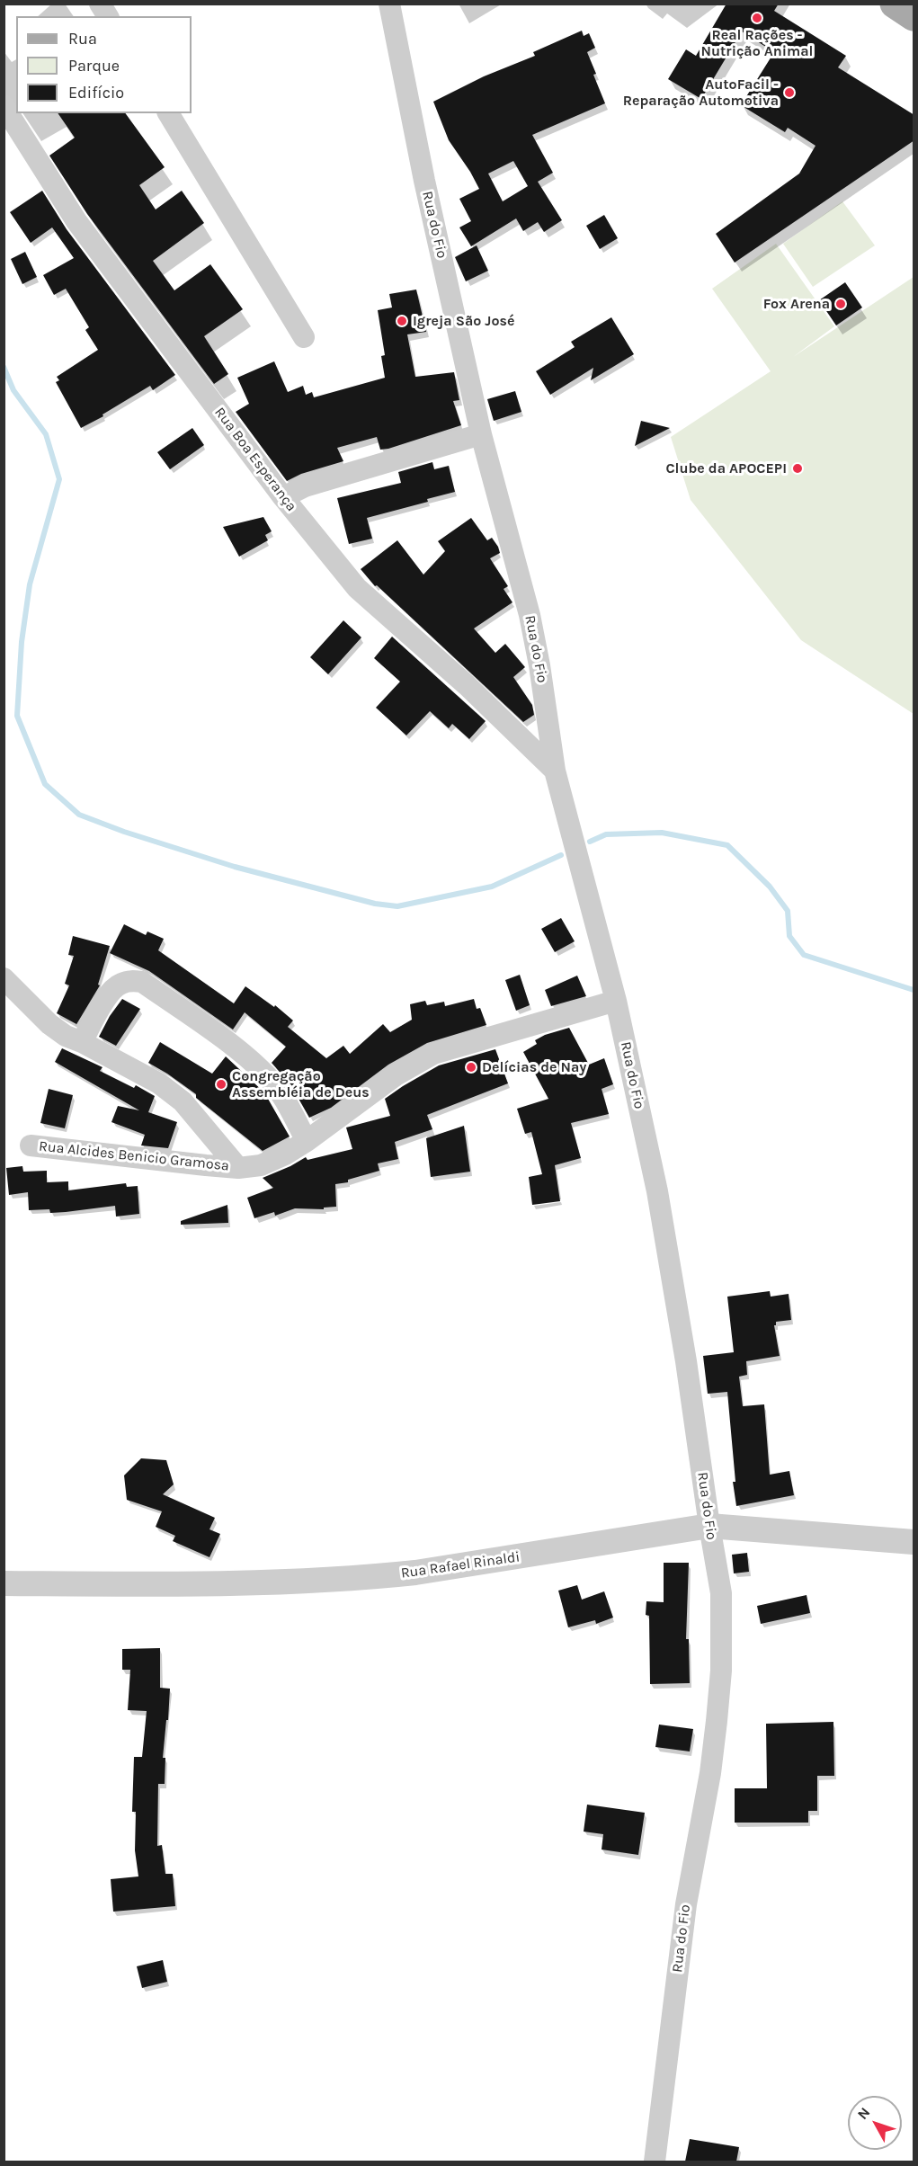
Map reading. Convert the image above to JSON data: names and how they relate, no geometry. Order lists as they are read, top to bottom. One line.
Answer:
{"streets":{"street":["Rua do Fio","Rua Boa Esperança","Rua Alcides Benicio Gramosa","Rua Rafael Rinaldi"]},"crossings":[["Rua do Fio","Rua Boa Esperança"],["Rua do Fio","Rua Alcides Benicio Gramosa"],["Rua do Fio","Rua Rafael Rinaldi"]],"places":["Real Rações - Nutrição Animal","AutoFacil - Reparação Automotiva","Fox Arena","Igreja São José","Clube da APOCEPI","Delícias de Nay","Congregação Assembléia de Deus"],"legend":["Rua","Parque","Edifício"],"north":"top left"}
